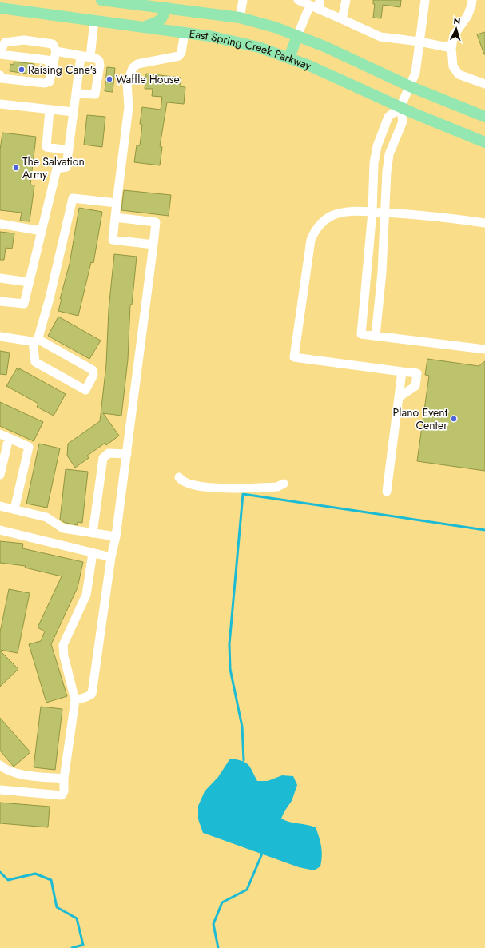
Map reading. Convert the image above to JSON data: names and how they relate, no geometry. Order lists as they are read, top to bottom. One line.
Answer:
{"streets":{"main road":["East Spring Creek Parkway"]},"places":["Raising Cane's","Waffle House","The Salvation Army","Plano Event Center"],"north":"top"}
